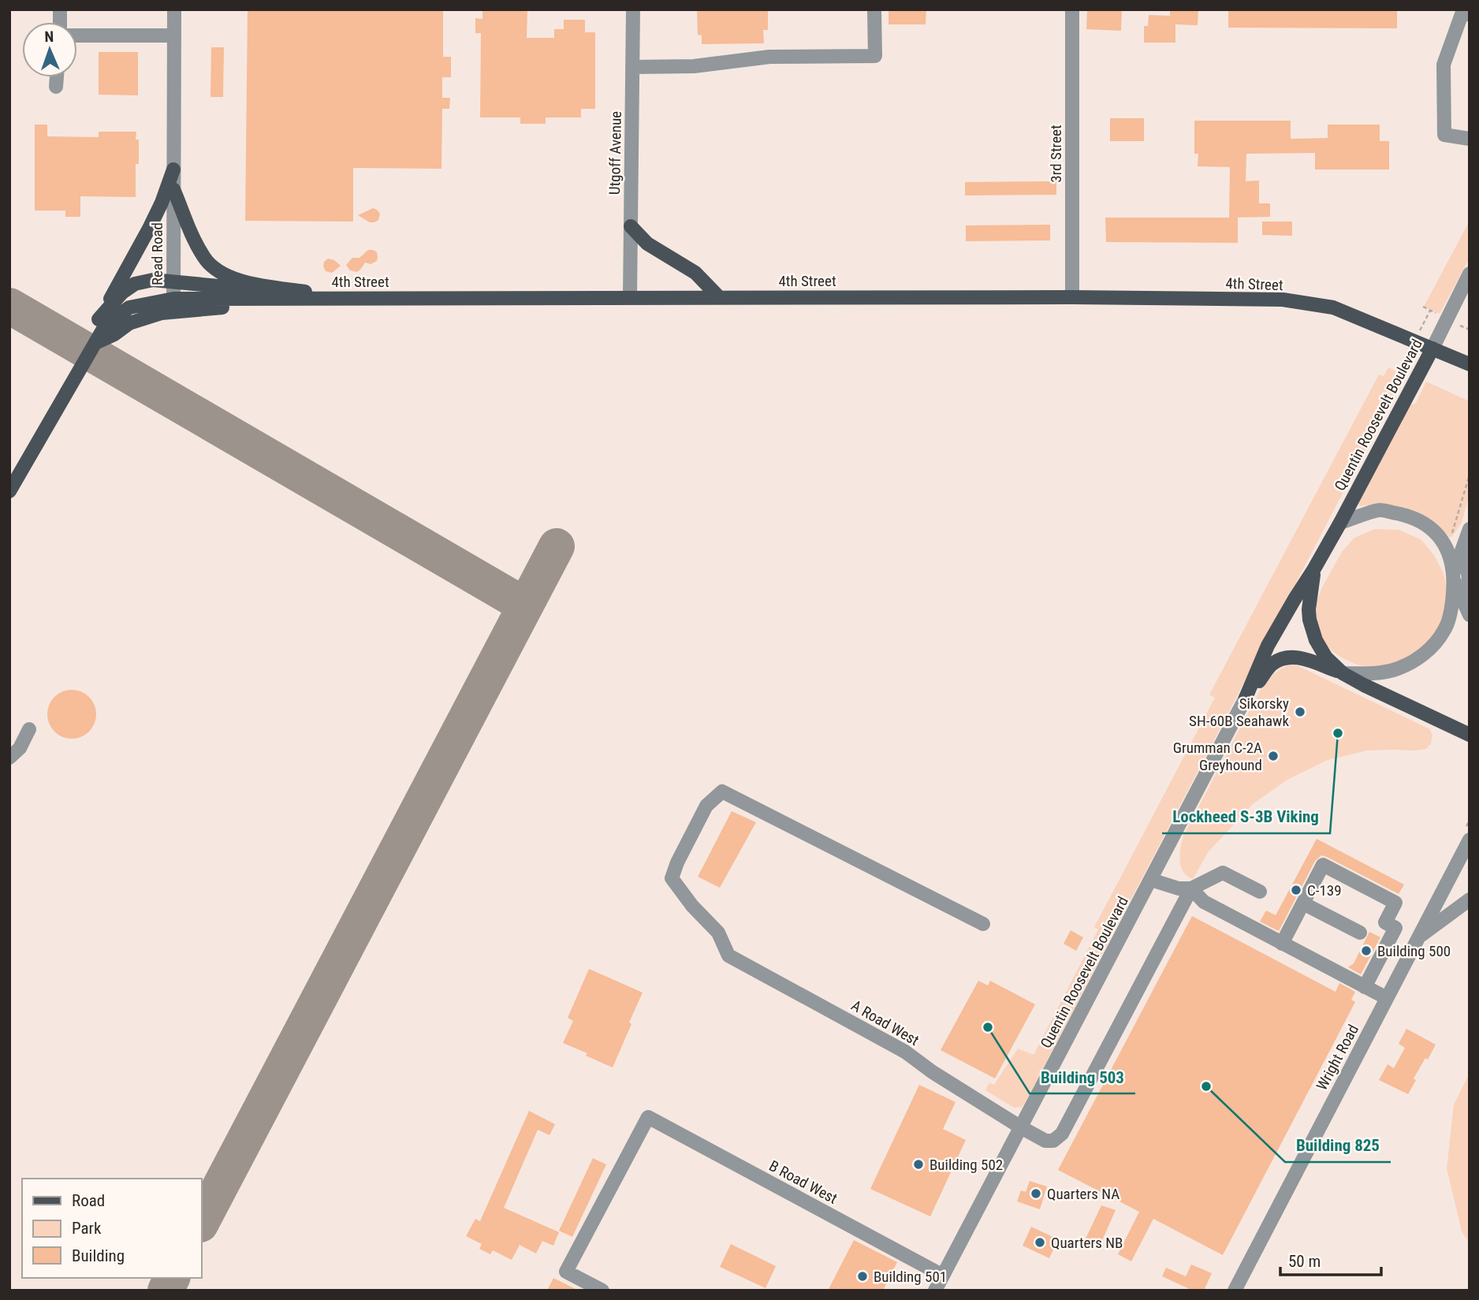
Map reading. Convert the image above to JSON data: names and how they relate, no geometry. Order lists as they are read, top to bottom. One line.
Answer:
{"streets":{"main road":["Read Road","4th Street","Quentin Roosevelt Boulevard"],"street":["Utgoff Avenue","3rd Street","A Road West","Wright Road","B Road West"]},"crossings":[["Utgoff Avenue","4th Street"],["3rd Street","4th Street"],["Read Road","4th Street"],["4th Street","Quentin Roosevelt Boulevard"],["Quentin Roosevelt Boulevard","A Road West"],["Quentin Roosevelt Boulevard","B Road West"]],"places":["Sikorsky SH-60B Seahawk","Lockheed S-3B Viking","Grumman C-2A Greyhound","C-139","Building 500","Building 503","Building 825","Building 502","Quarters NA","Quarters NB","Building 501"],"legend":["Road","Park","Building"],"scale_bar":"50 m","north":"top"}
